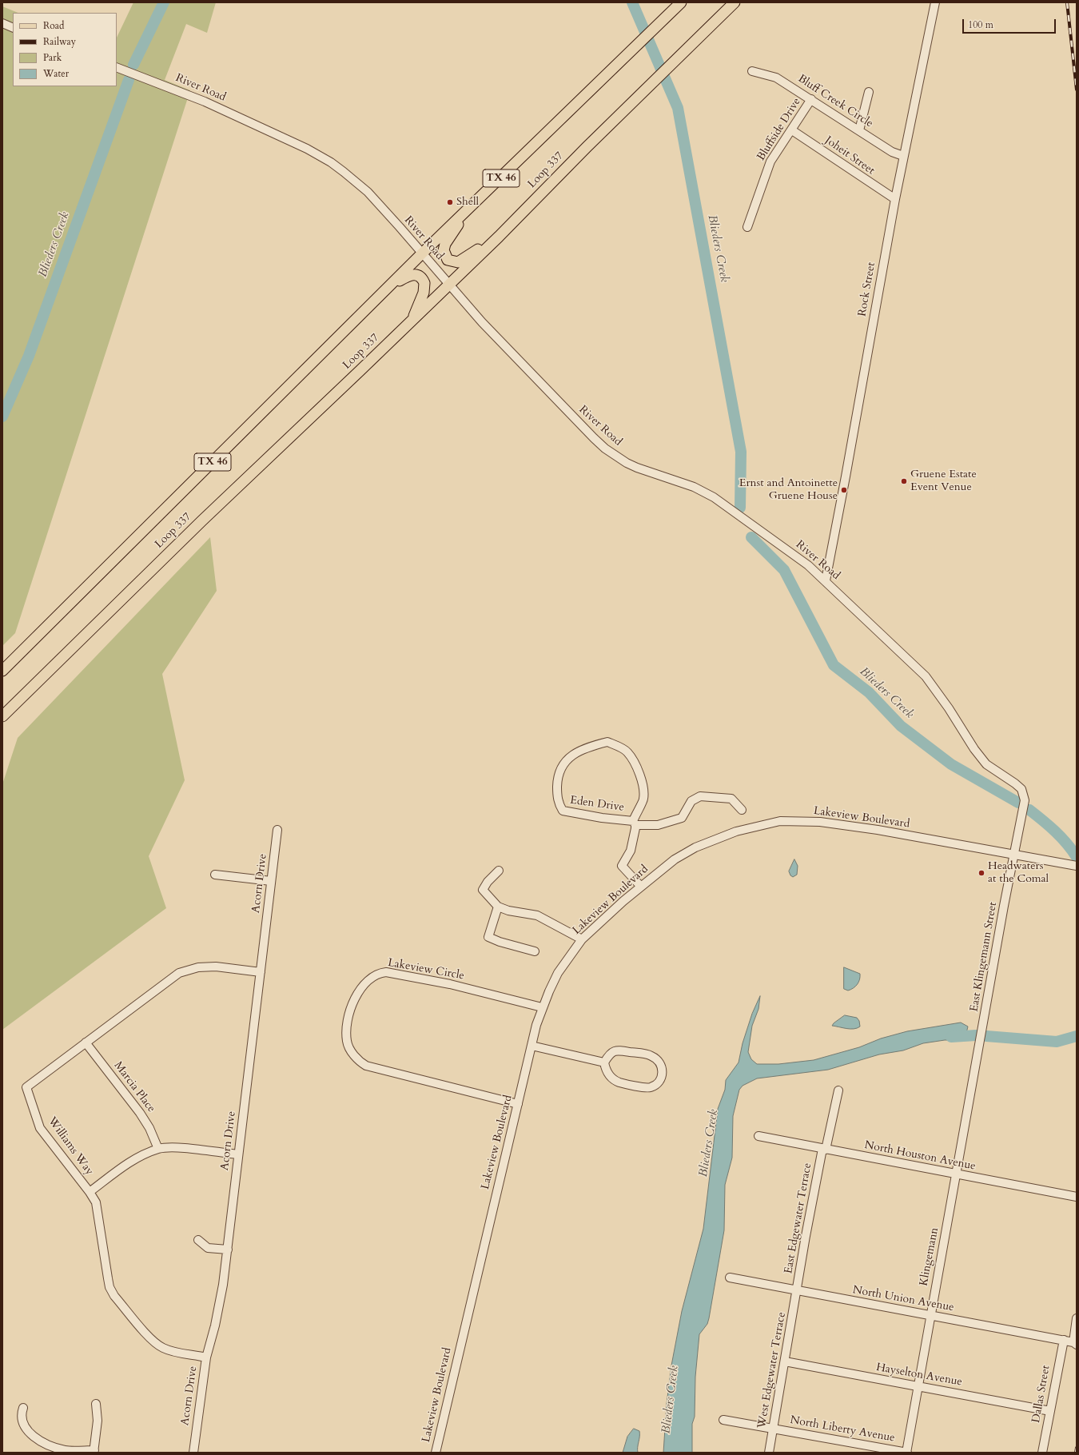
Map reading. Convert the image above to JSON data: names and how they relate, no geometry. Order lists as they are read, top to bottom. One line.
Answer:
{"streets":{"main road":["Loop 337","TX 46"],"street":["River Road","Bluff Creek Circle","Bluffside Drive","Joheit Street","Rock Street","Eden Drive","Lakeview Boulevard","Acorn Drive","East Klingemann Street","Lakeview Circle","Marcia Place","Williams Way","North Houston Avenue","East Edgewater Terrace","Klingemann","North Union Avenue","West Edgewater Terrace","Hayselton Avenue","Dallas Street","North Liberty Avenue"]},"crossings":[["River Road","Loop 337"],["River Road","Rock Street"],["River Road","Lakeview Boulevard"],["River Road","East Klingemann Street"],["Bluff Creek Circle","Bluffside Drive"],["Bluff Creek Circle","Rock Street"],["Bluffside Drive","Joheit Street"],["Joheit Street","Rock Street"],["Eden Drive","Lakeview Boulevard"],["Lakeview Boulevard","East Klingemann Street"],["Lakeview Boulevard","Lakeview Circle"],["Acorn Drive","Williams Way"],["East Klingemann Street","Klingemann"],["Marcia Place","Williams Way"],["North Houston Avenue","East Edgewater Terrace"],["North Houston Avenue","Klingemann"],["East Edgewater Terrace","North Union Avenue"],["East Edgewater Terrace","West Edgewater Terrace"],["Klingemann","North Union Avenue"],["Klingemann","Hayselton Avenue"],["Klingemann","North Liberty Avenue"],["North Union Avenue","West Edgewater Terrace"],["North Union Avenue","Dallas Street"],["West Edgewater Terrace","Hayselton Avenue"],["West Edgewater Terrace","North Liberty Avenue"],["Hayselton Avenue","Dallas Street"]],"water":["Blieders Creek"],"places":["Shell","Gruene Estate Event Venue","Ernst and Antoinette Gruene House","Headwaters at the Comal"],"legend":["Road","Railway","Park","Water"],"scale_bar":"100 m"}
